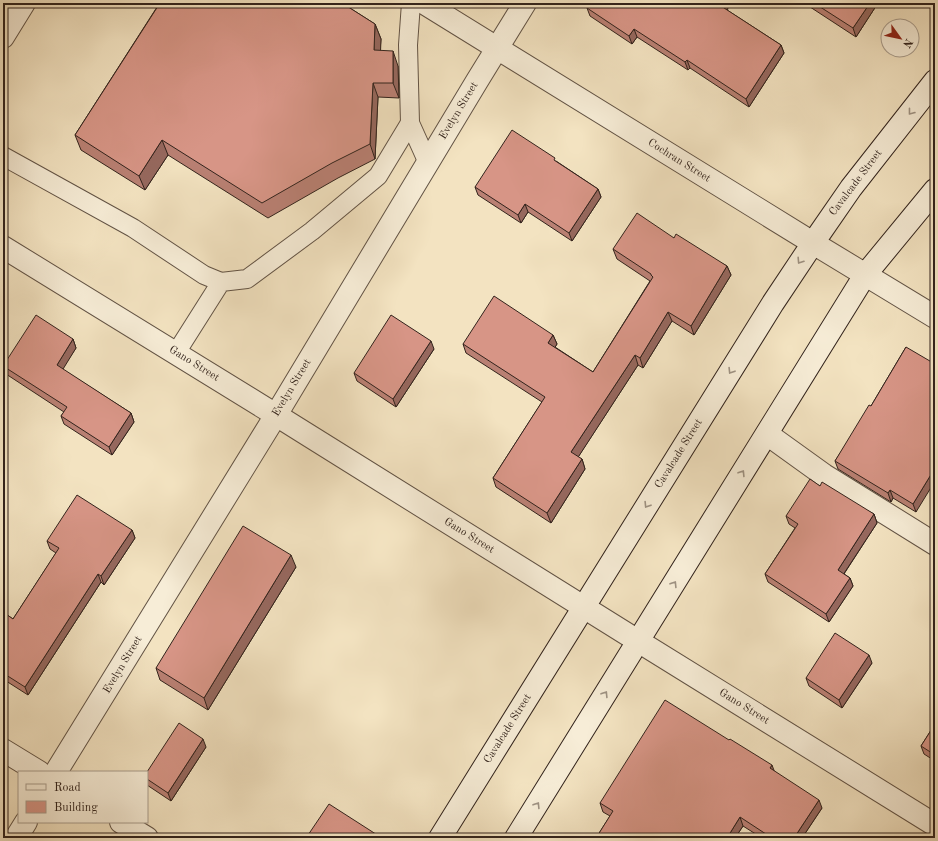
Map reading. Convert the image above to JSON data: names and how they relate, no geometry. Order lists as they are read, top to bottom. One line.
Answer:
{"streets":{"street":["Evelyn Street","Cochran Street","Cavalcade Street","Gano Street"]},"crossings":[["Evelyn Street","Cochran Street"],["Evelyn Street","Gano Street"],["Cochran Street","Cavalcade Street"],["Cavalcade Street","Gano Street"]],"legend":["Road","Building"],"north":"bottom right"}
